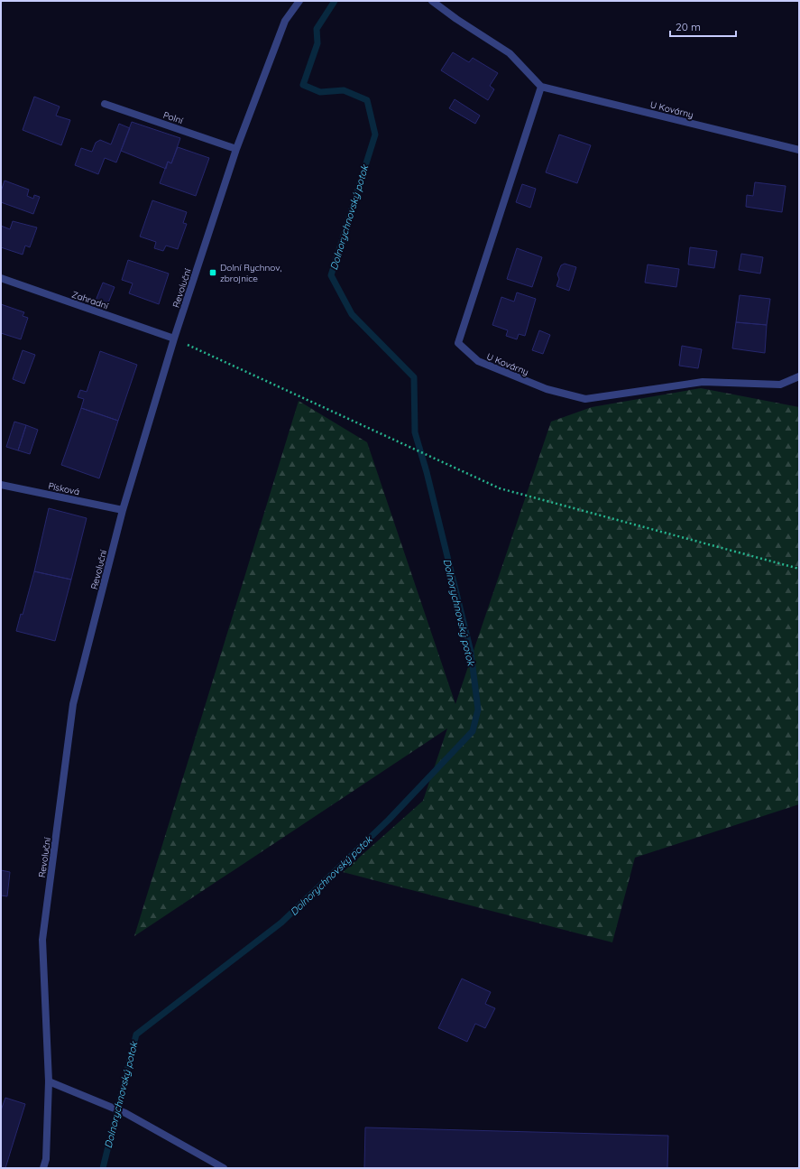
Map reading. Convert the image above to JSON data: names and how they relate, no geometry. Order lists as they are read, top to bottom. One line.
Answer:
{"streets":{"street":["U Kovárny","Polní","Revoluční","Zahradní","Písková"]},"crossings":[["Polní","Revoluční"],["Revoluční","Zahradní"],["Revoluční","Písková"]],"water":["Dolnorychnovský potok"],"places":{"transit":["Dolní Rychnov, zbrojnice"]},"scale_bar":"20 m"}
